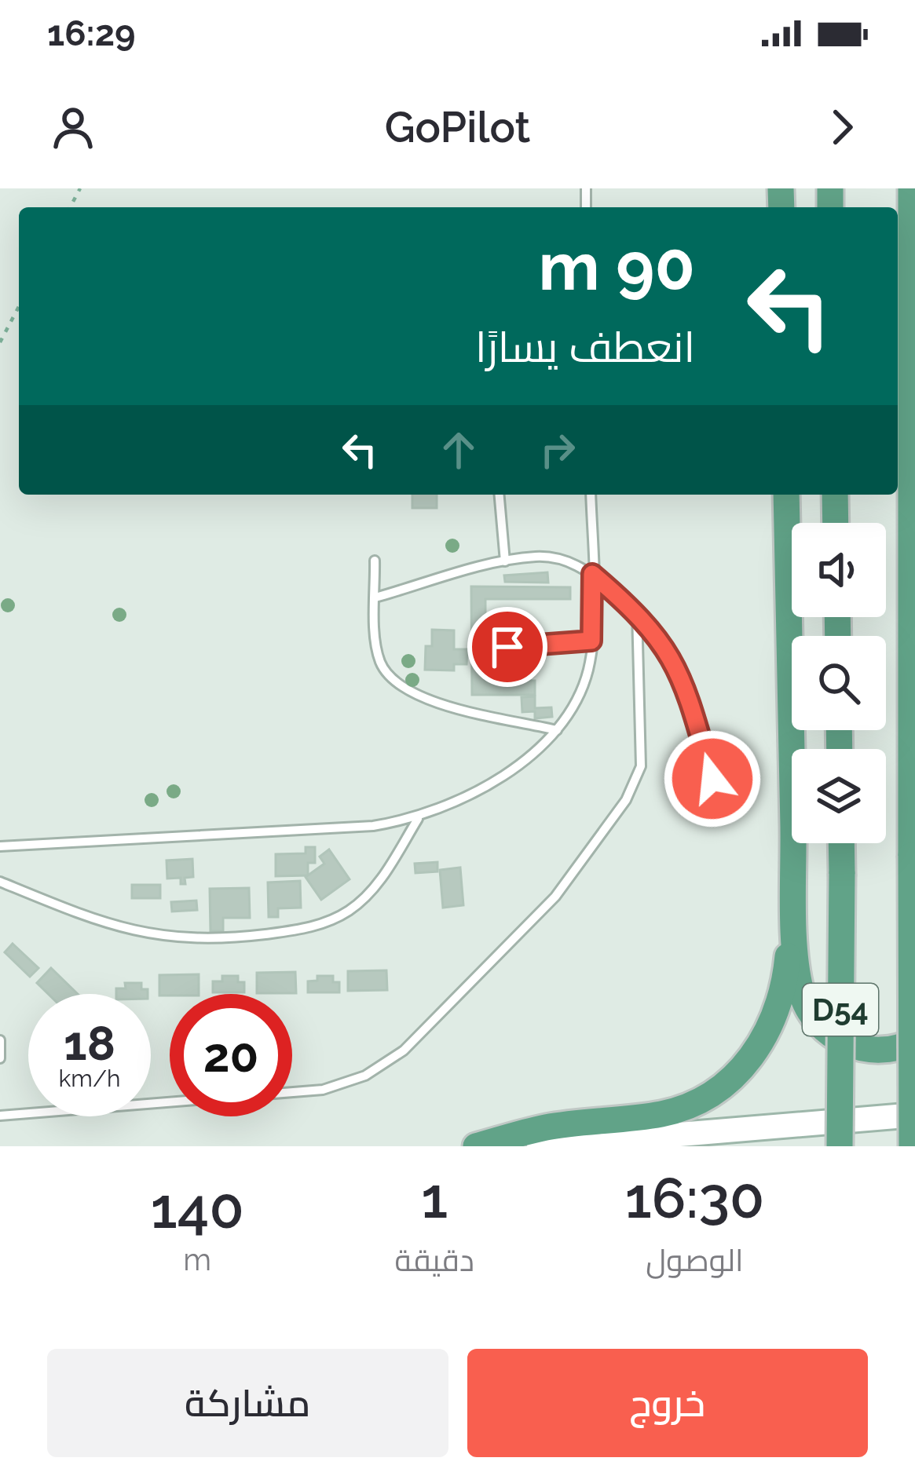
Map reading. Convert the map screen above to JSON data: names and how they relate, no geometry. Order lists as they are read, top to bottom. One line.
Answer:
{"streets":{"main road":["D54"]},"page":{"status":"16:29","header":"GoPilot","turn":["90 m","انعطف يسارًا"],"speed":"18 km/h","limit":"20","eta":["16:30","الوصول","1","دقيقة","140","m"],"buttons":["خروج","مشاركة"]}}
